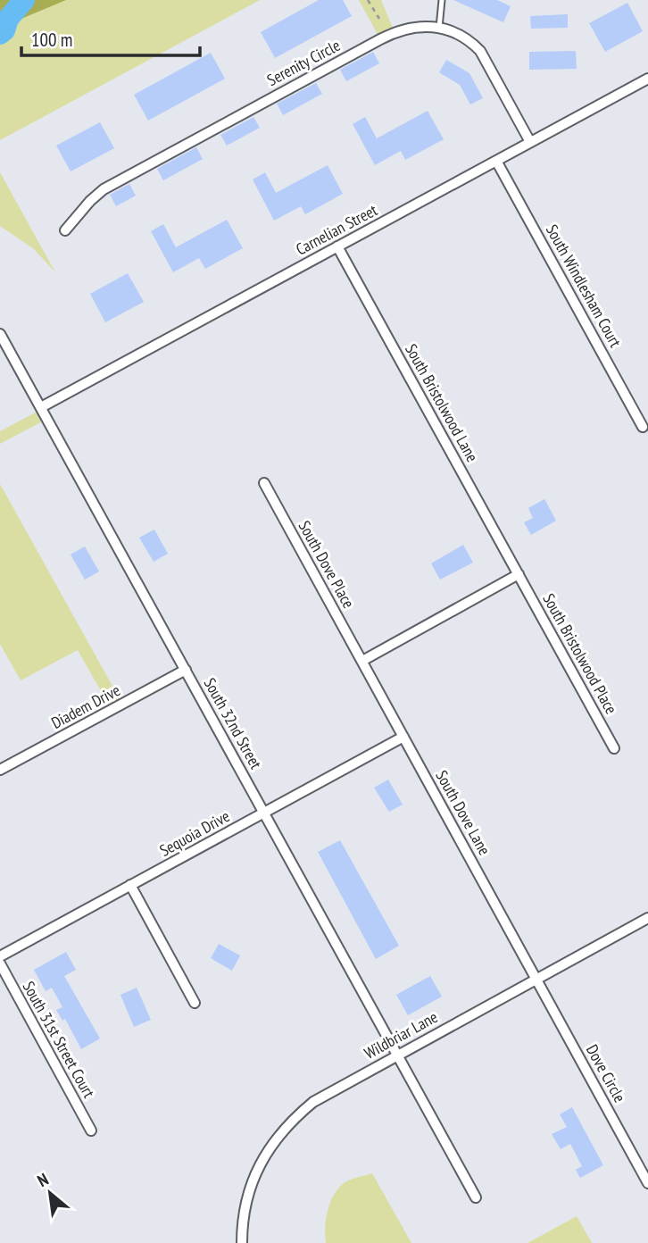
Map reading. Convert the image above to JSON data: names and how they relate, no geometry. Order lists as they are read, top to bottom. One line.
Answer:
{"streets":{"street":["Serenity Circle","Carnelian Street","South Windlesham Court","South Bristolwood Lane","South Dove Place","South Bristolwood Place","Diadem Drive","South 32nd Street","South Dove Lane","Sequoia Drive","Wildbriar Lane","South 31st Street Court","Dove Circle"]},"crossings":[["Serenity Circle","Carnelian Street"],["Carnelian Street","South Windlesham Court"],["Carnelian Street","South Bristolwood Lane"],["Carnelian Street","South 32nd Street"],["South Bristolwood Lane","South Bristolwood Place"],["South Dove Place","South Dove Lane"],["Diadem Drive","South 32nd Street"],["South 32nd Street","Sequoia Drive"],["South 32nd Street","Wildbriar Lane"],["South Dove Lane","Sequoia Drive"],["South Dove Lane","Wildbriar Lane"],["South Dove Lane","Dove Circle"],["Wildbriar Lane","Dove Circle"]],"scale_bar":"100 m","north":"top left"}
